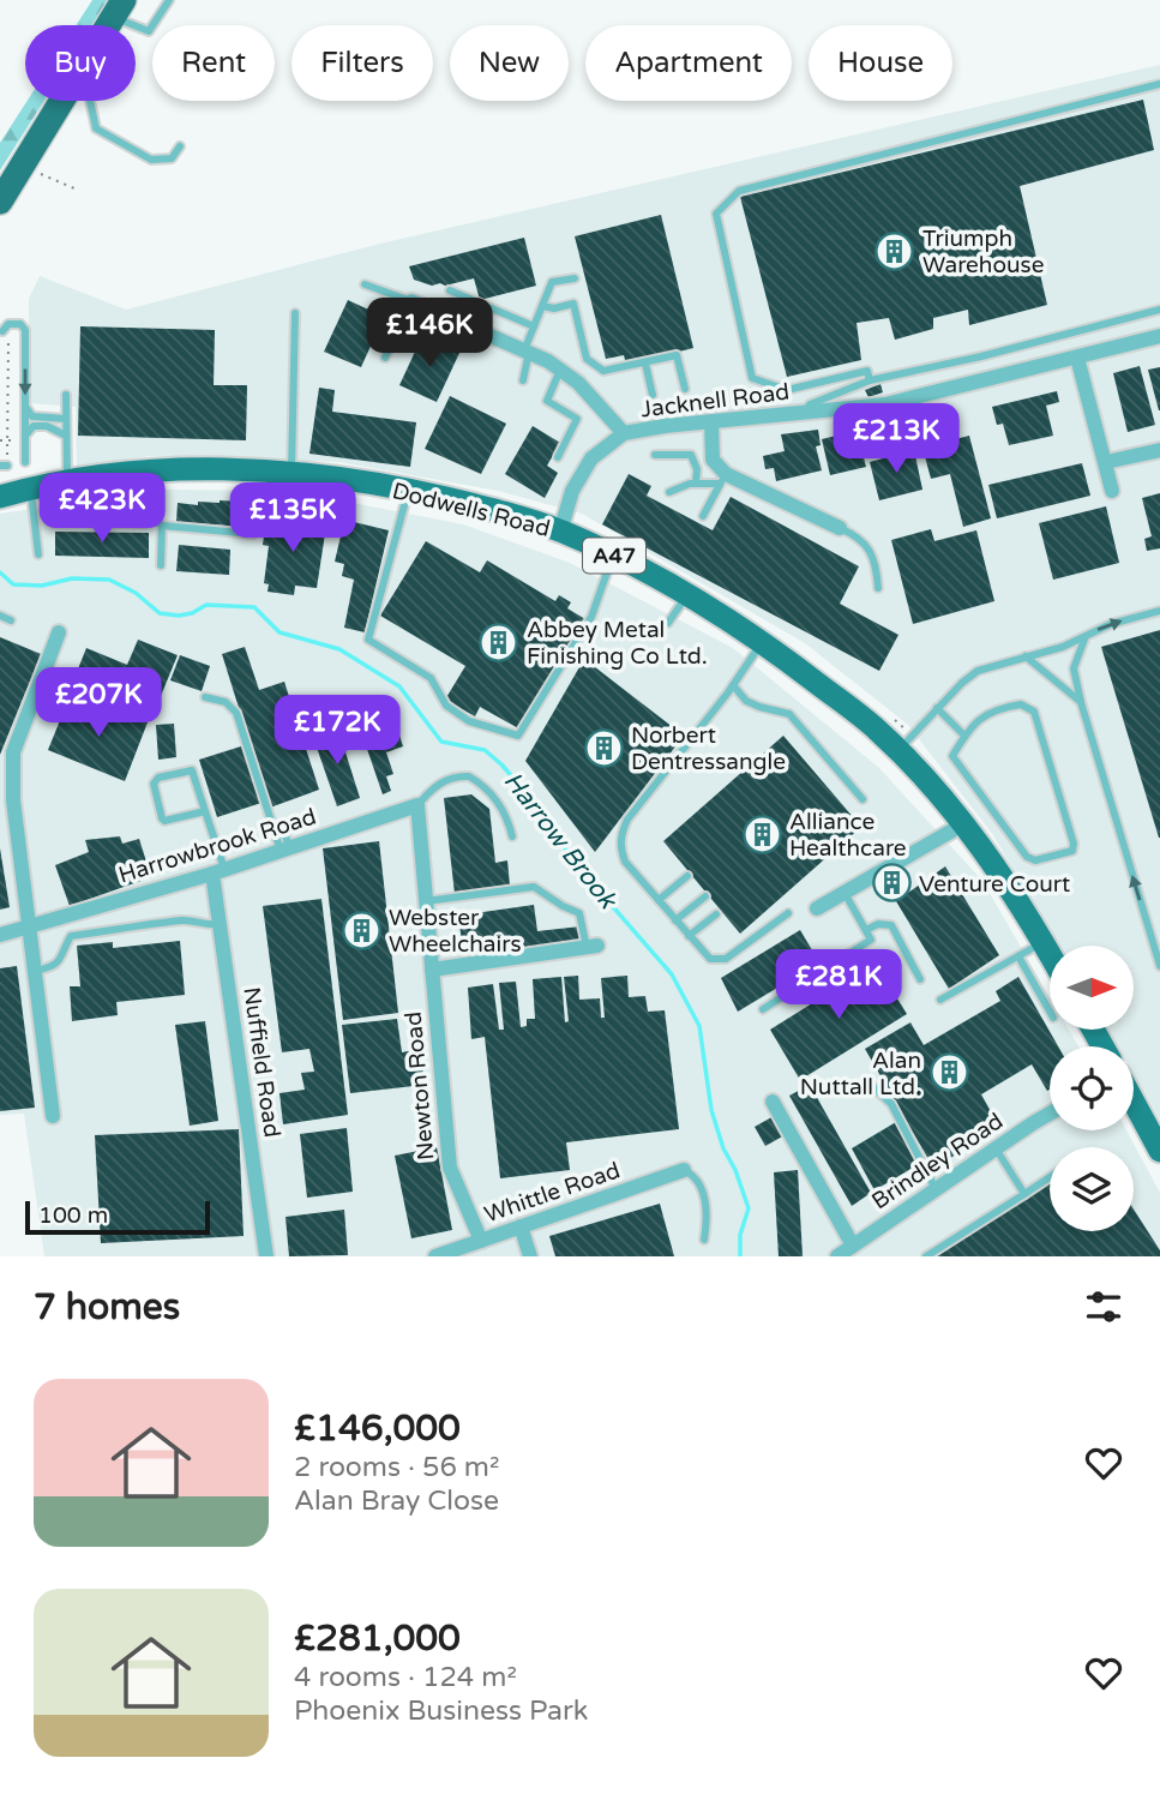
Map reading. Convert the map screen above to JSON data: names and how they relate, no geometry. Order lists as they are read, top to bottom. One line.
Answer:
{"streets":{"main road":["Dodwells Road","A47"],"street":["Jacknell Road","Harrowbrook Road","Nuffield Road","Newton Road","Brindley Road","Whittle Road"]},"crossings":[["Jacknell Road","Dodwells Road"],["Harrowbrook Road","Nuffield Road"],["Harrowbrook Road","Newton Road"],["Newton Road","Whittle Road"]],"water":["Harrow Brook"],"places":{"building":["Triumph Warehouse","Abbey Metal Finishing Co Ltd.","Norbert Dentressangle","Alliance Healthcare","Venture Court","Webster Wheelchairs","Alan Nuttall Ltd."]},"scale_bar":"100 m","north":"right","page":{"chip":["Buy","Rent","Filters","New","Apartment","House"],"price":["£146K","£213K","£423K","£135K","£207K","£172K","£281K"],"scale":"100 m","heading":"7 homes","list":[{"name":"£146,000","note":"2 rooms · 56 m² · Alan Bray Close"},{"name":"£281,000","note":"4 rooms · 124 m² · Phoenix Business Park"}]}}
